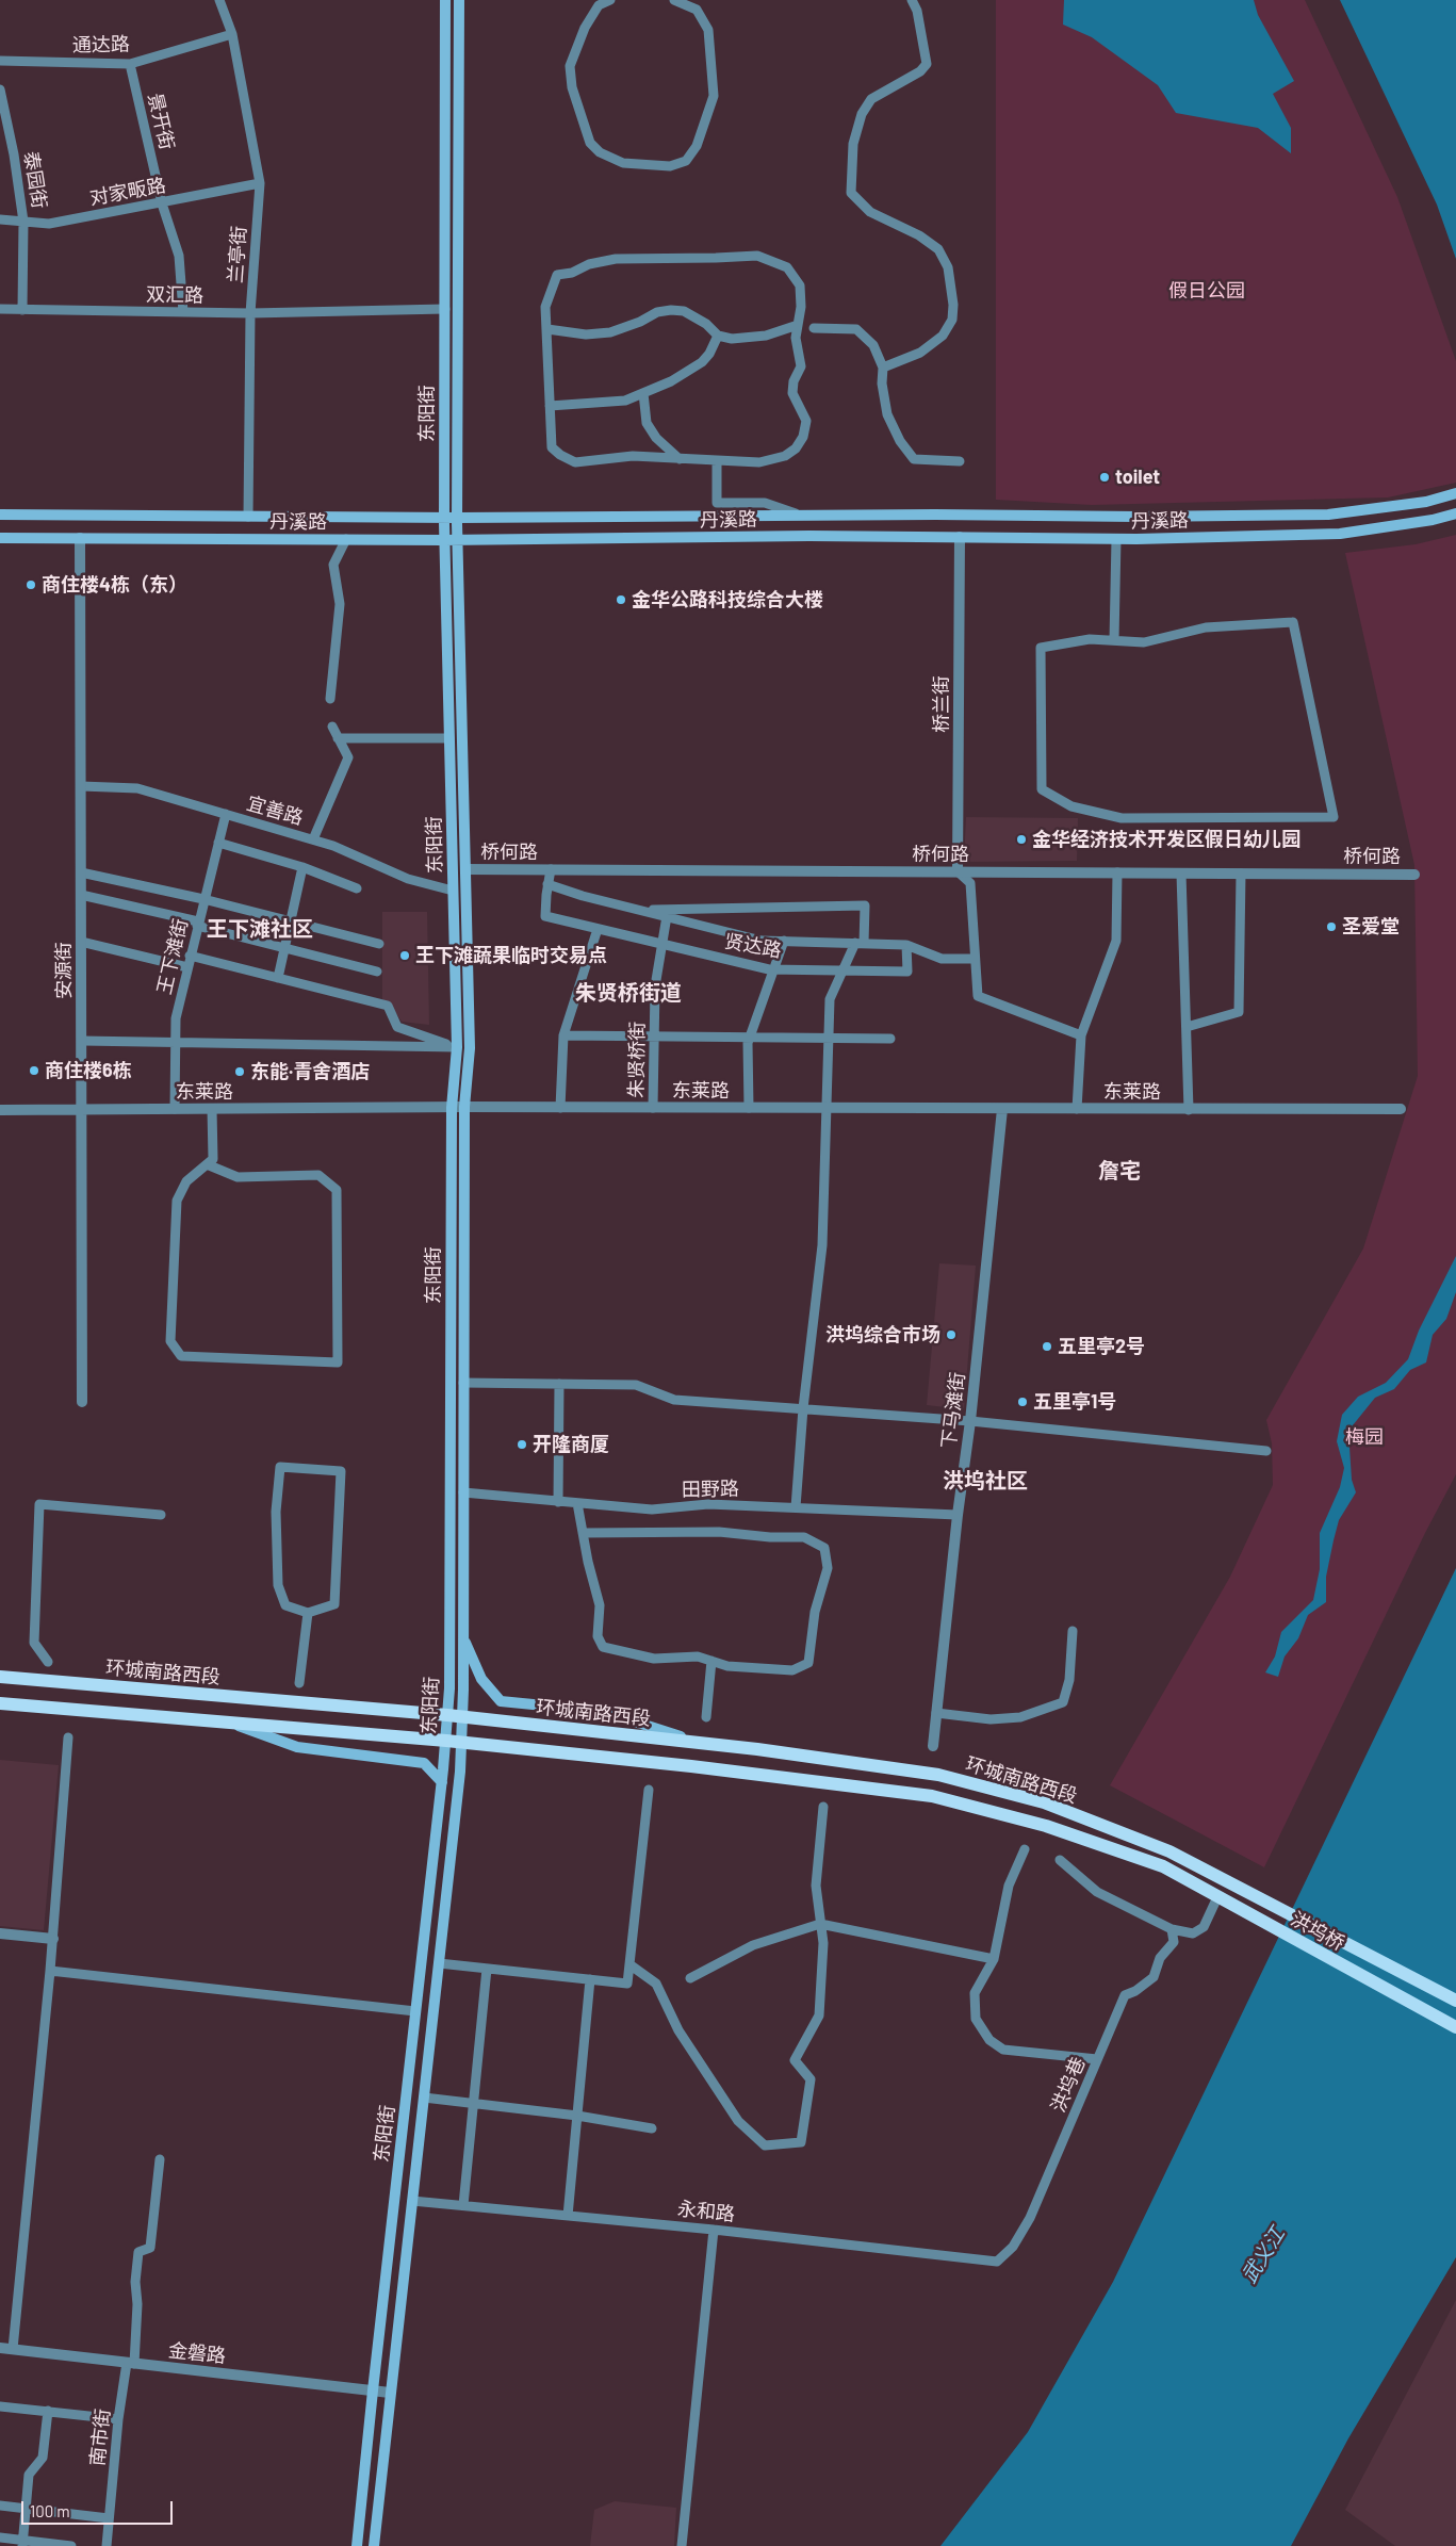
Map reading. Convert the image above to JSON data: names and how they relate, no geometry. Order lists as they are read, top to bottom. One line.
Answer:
{"streets":{"main road":["东阳街","丹溪路","环城南路西段","洪坞桥"],"street":["通达路","景开街","泰园街","对家畈路","兰亭街","双汇路","桥兰街","宜善路","桥何路","贤达路","王下滩街","安源街","朱贤桥街","东莱路","下马滩街","田野路","洪坞巷","永和路","金磐路","南市街"]},"crossings":[["通达路","景开街"],["通达路","兰亭街"],["景开街","对家畈路"],["景开街","双汇路"],["泰园街","对家畈路"],["泰园街","双汇路"],["对家畈路","兰亭街"],["兰亭街","双汇路"],["兰亭街","丹溪路"],["双汇路","东阳街"],["东阳街","丹溪路"],["东阳街","宜善路"],["东阳街","桥何路"],["东阳街","东莱路"],["东阳街","田野路"],["东阳街","环城南路西段"],["东阳街","永和路"],["东阳街","金磐路"],["丹溪路","桥兰街"],["丹溪路","安源街"],["桥兰街","桥何路"],["宜善路","王下滩街"],["宜善路","安源街"],["桥何路","贤达路"],["贤达路","朱贤桥街"],["王下滩街","东莱路"],["安源街","东莱路"],["朱贤桥街","东莱路"],["东莱路","下马滩街"],["下马滩街","田野路"],["环城南路西段","洪坞桥"],["洪坞巷","永和路"],["金磐路","南市街"]],"districts":["王下滩社区","朱贤桥街道","詹宅","洪坞社区"],"water":["武义江"],"parks":["假日公园","梅园"],"places":["toilet","商住楼4栋（东）","金华公路科技综合大楼","金华经济技术开发区假日幼儿园","圣爱堂","王下滩蔬果临时交易点","商住楼6栋","东能·青舍酒店","洪坞综合市场","五里亭2号","五里亭1号","开隆商厦"],"scale_bar":"100 m"}
